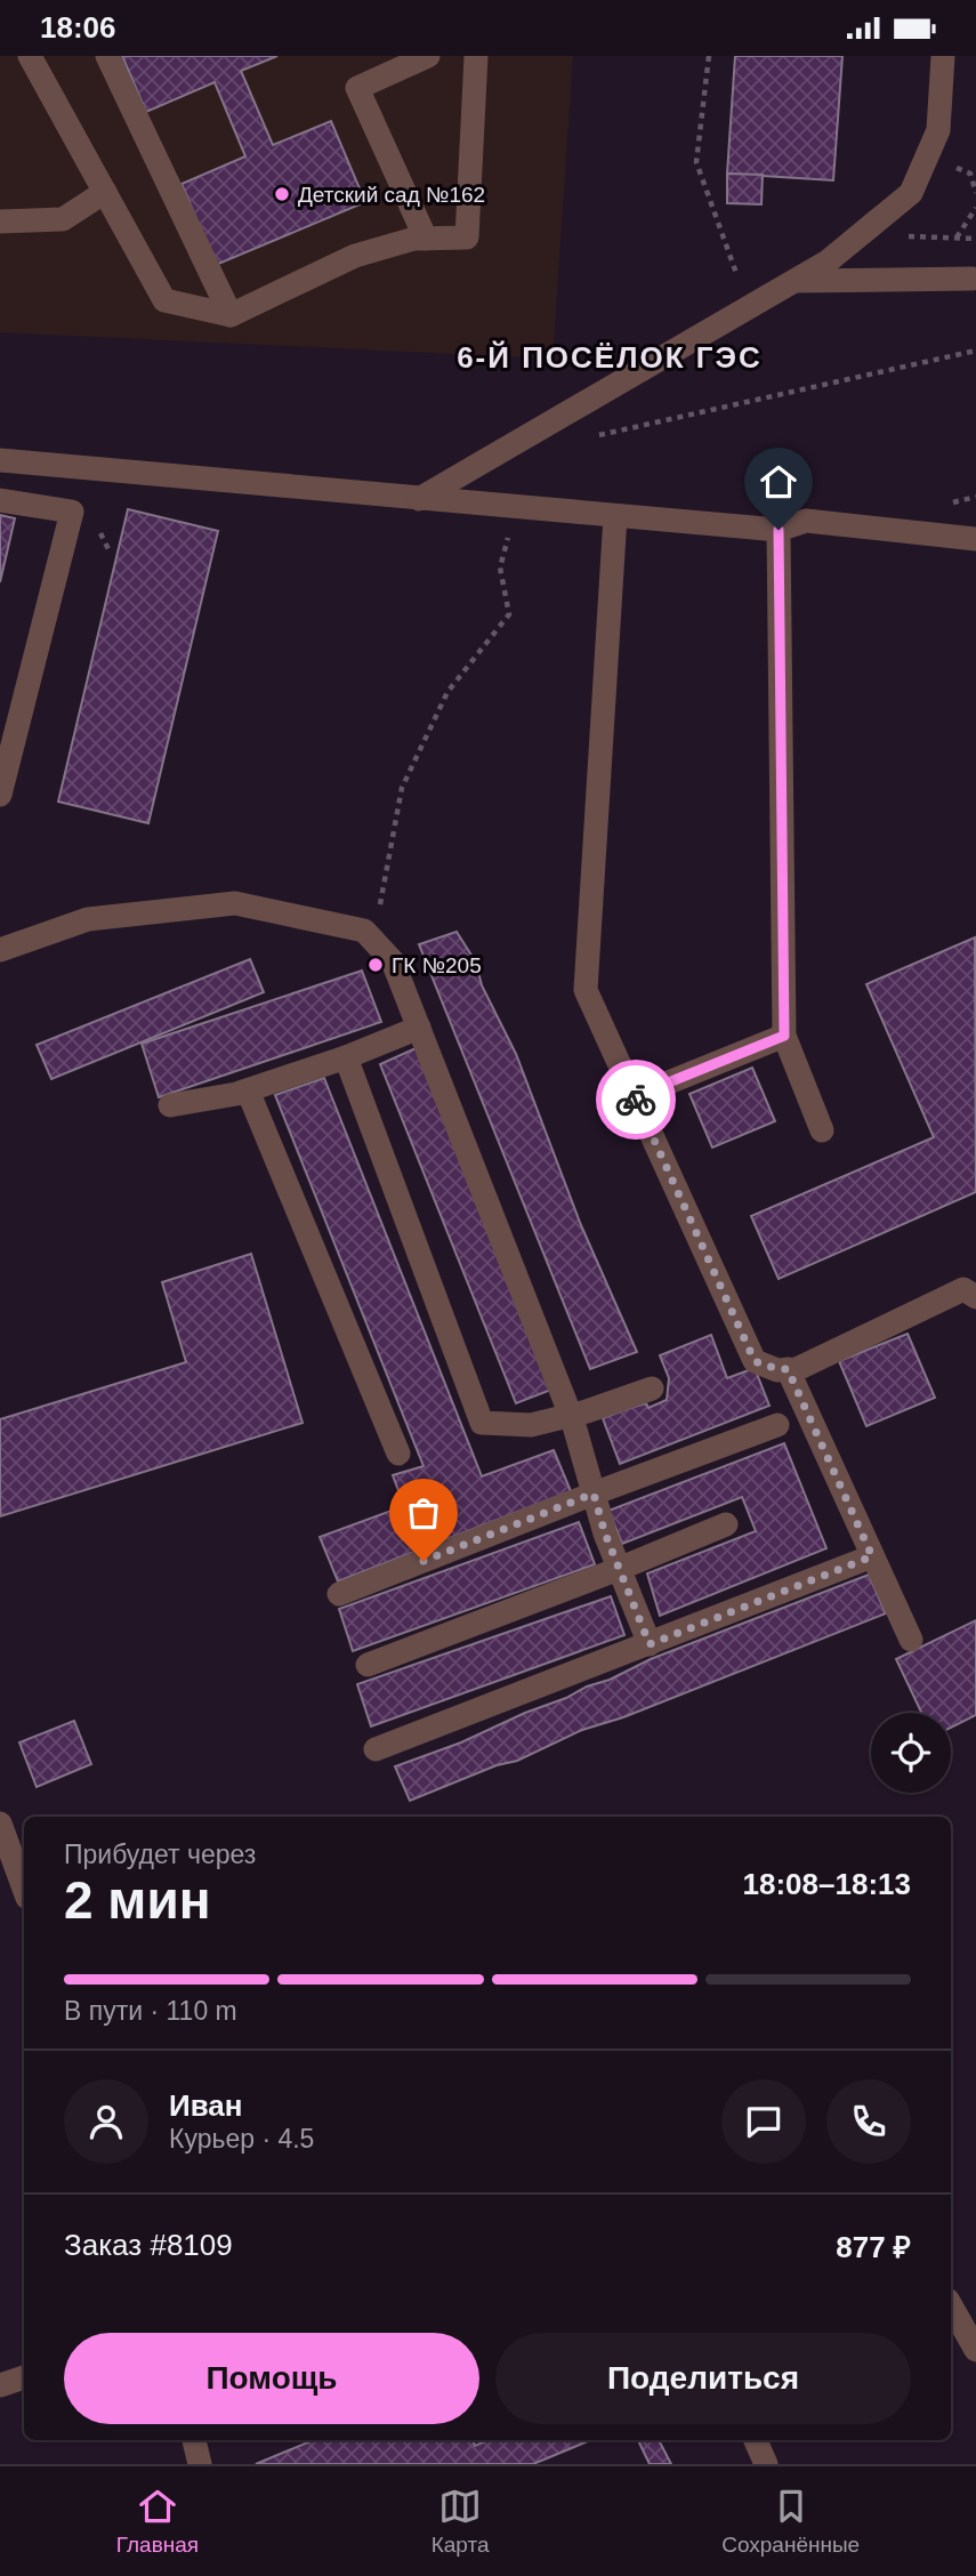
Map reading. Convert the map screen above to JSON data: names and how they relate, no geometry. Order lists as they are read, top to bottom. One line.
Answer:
{"districts":["6-Й ПОСЁЛОК ГЭС"],"places":["Детский сад №162","ГК №205"],"page":{"status":"18:06","heading":["2 мин","Прибудет через","18:08–18:13"],"panel":["Иван","Курьер · 4.5","Заказ #8109","877 ₽"],"bar":"В пути · 110 m","buttons":["Помощь","Поделиться"],"tabs":["Главная","Карта","Сохранённые"]}}
